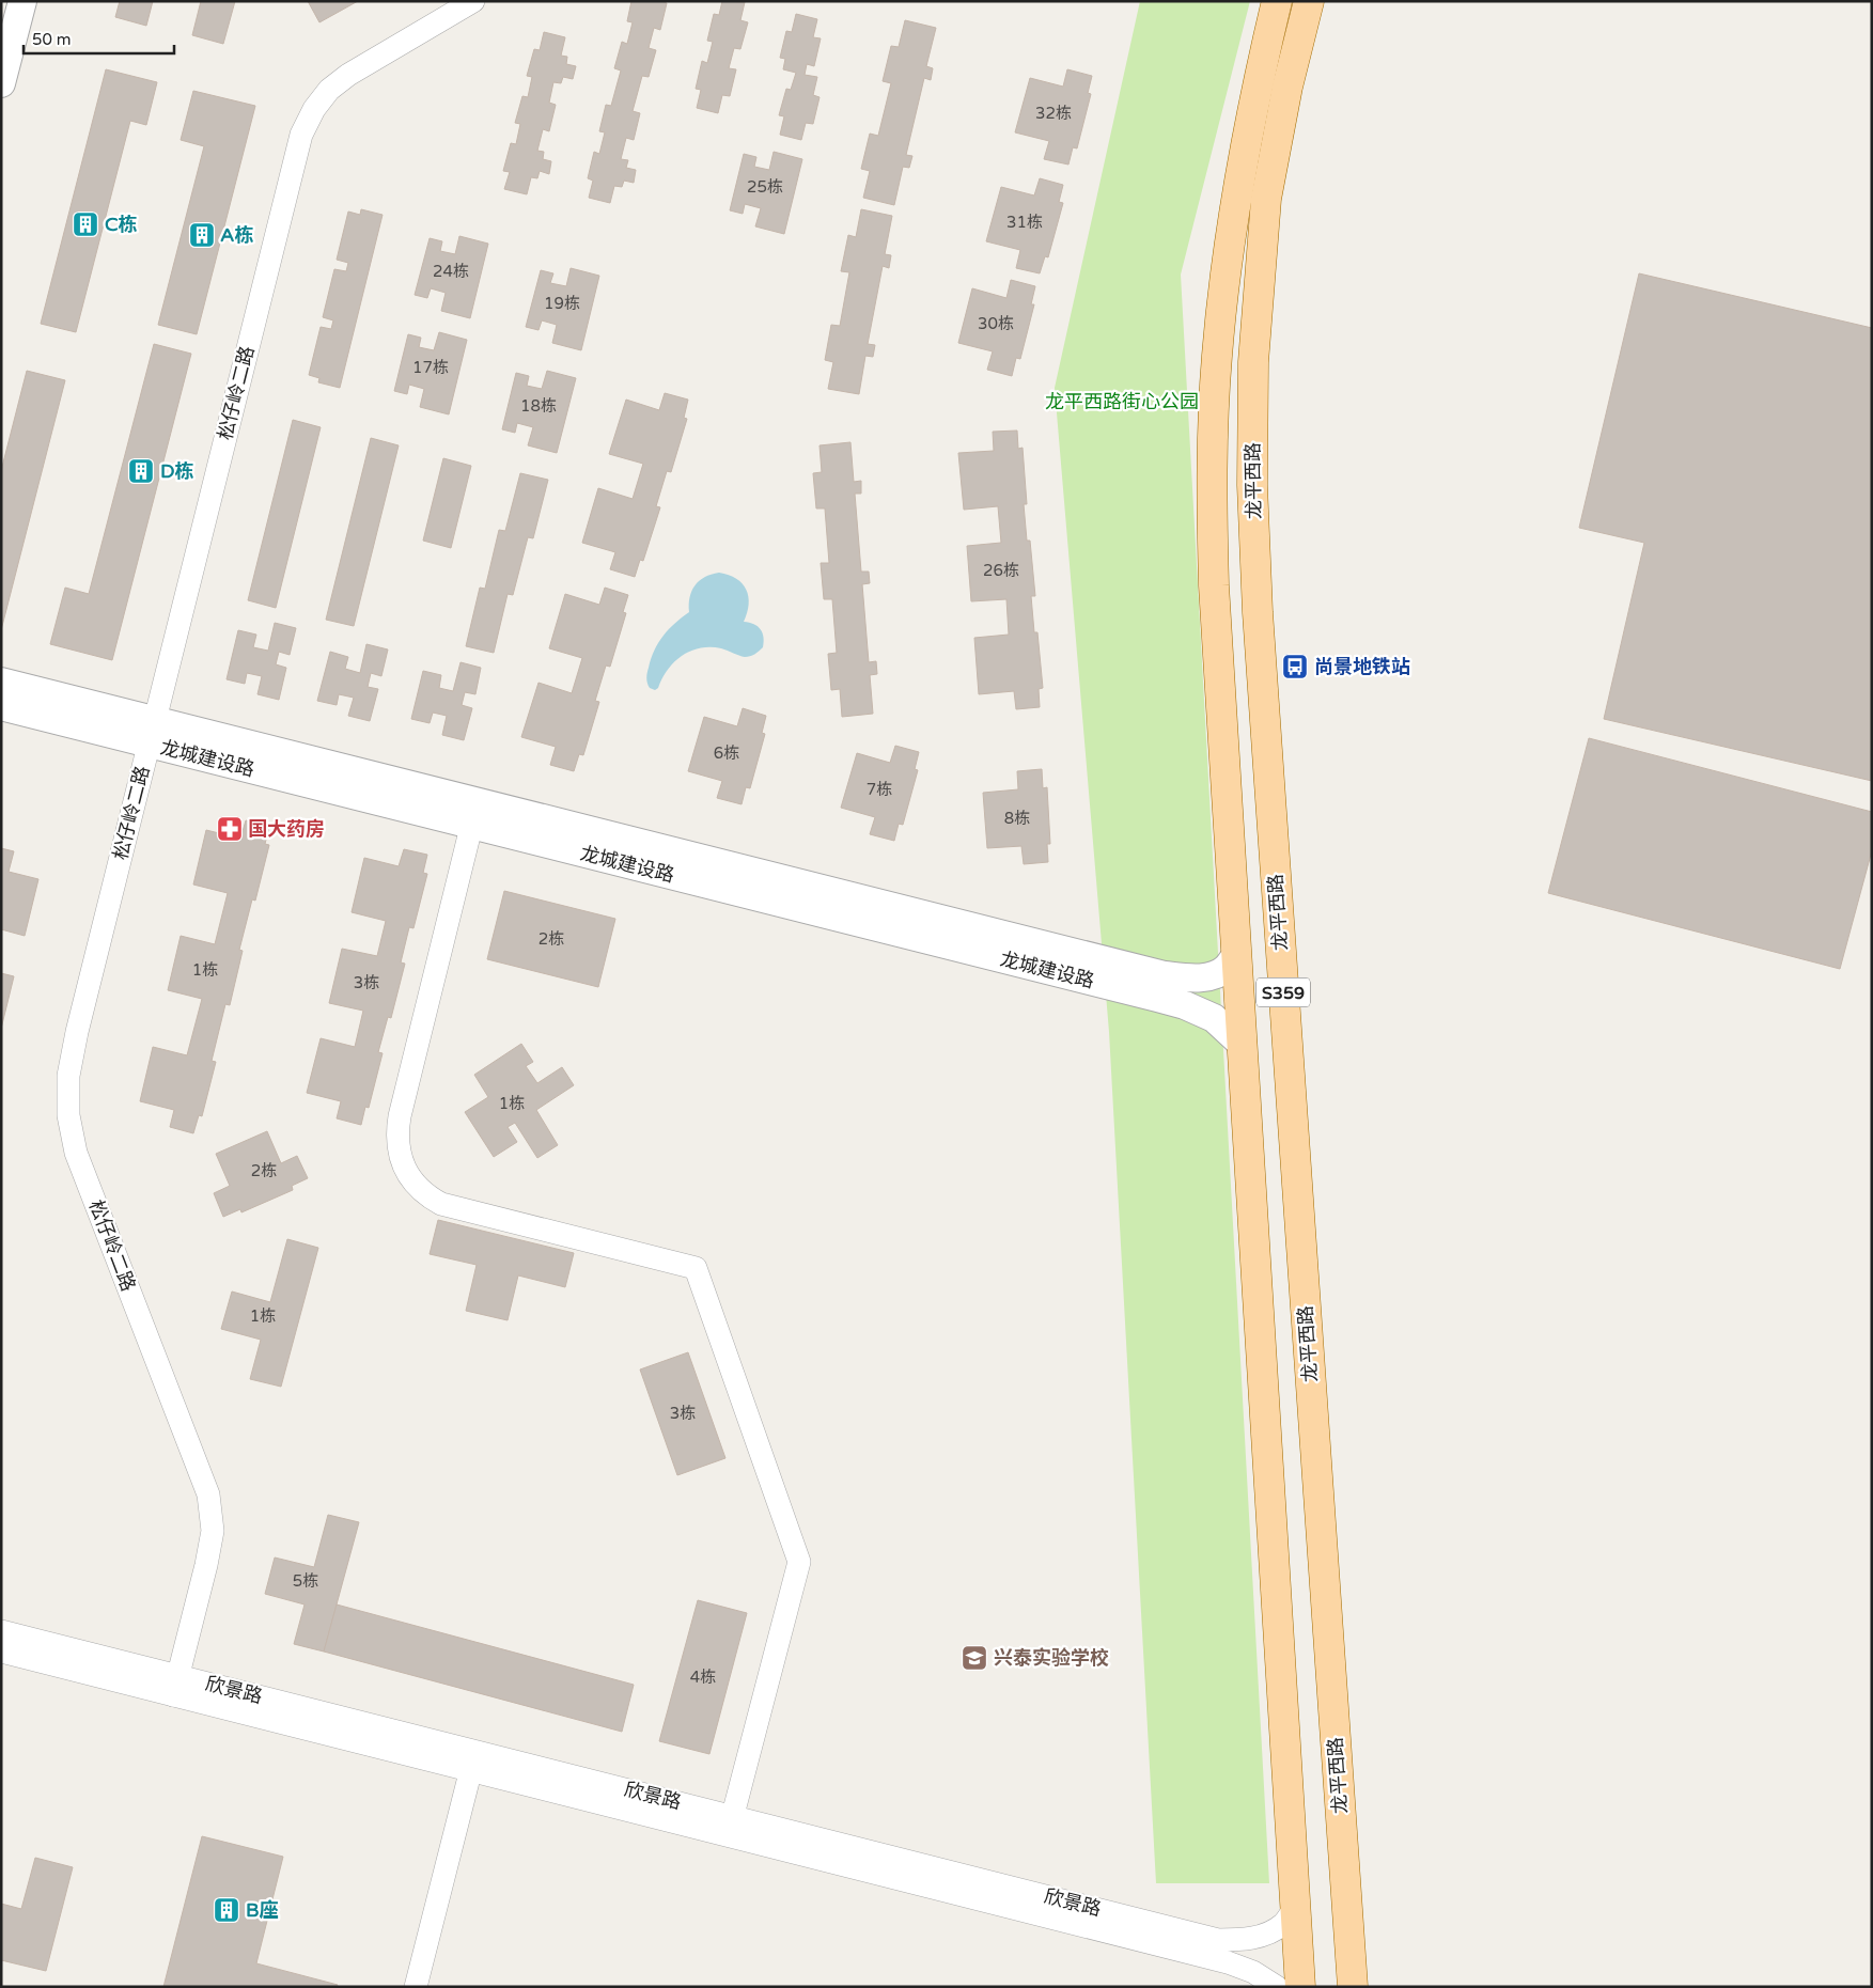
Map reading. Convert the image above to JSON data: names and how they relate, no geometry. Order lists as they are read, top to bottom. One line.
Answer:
{"streets":{"main road":["龙平西路","S359"],"street":["松仔岭二路","龙城建设路","欣景路"]},"crossings":[["松仔岭二路","龙城建设路"],["松仔岭二路","欣景路"],["龙平西路","龙城建设路"],["龙平西路","欣景路"]],"parks":["龙平西路街心公园"],"places":{"building":["C栋","A栋","D栋","B座"],"bus stop":["尚景地铁站"],"pharmacy":["国大药房"],"school or university":["兴泰实验学校"]},"house_numbers":["32栋","25栋","31栋","24栋","19栋","30栋","17栋","18栋","26栋","6栋","7栋","8栋","2栋","1栋","3栋","1栋","2栋","1栋","3栋","5栋","4栋"],"scale_bar":"50 m"}
